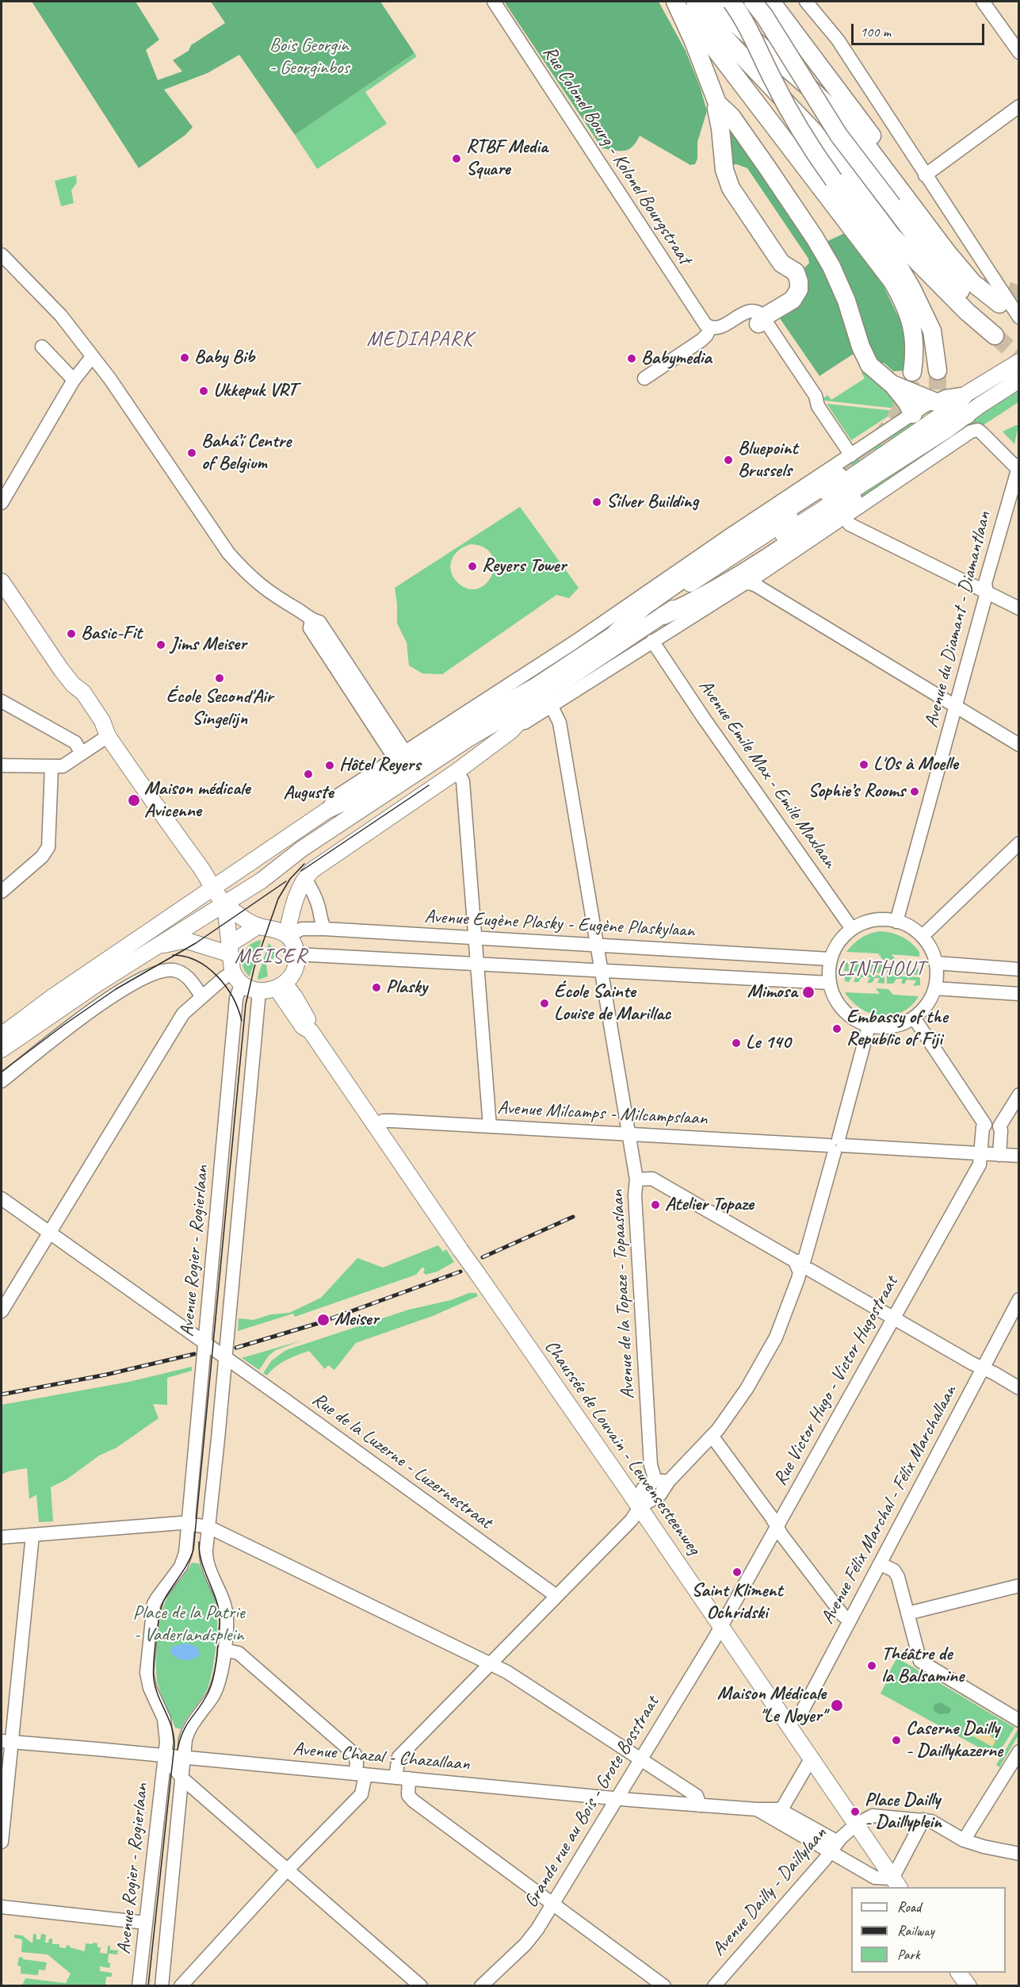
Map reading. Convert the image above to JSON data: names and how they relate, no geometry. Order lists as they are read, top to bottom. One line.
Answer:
{"streets":{"main road":["Chaussée de Louvain - Leuvensesteenweg"],"street":["Rue Colonel Bourg - Kolonel Bourgstraat","Avenue du Diamant - Diamantlaan","Avenue Emile Max - Emile Maxlaan","Avenue Eugène Plasky - Eugène Plaskylaan","Avenue Milcamps - Milcampslaan","Avenue Rogier - Rogierlaan","Avenue de la Topaze - Topaaslaan","Rue Victor Hugo - Victor Hugostraat","Rue de la Luzerne - Luzernestraat","Avenue Félix Marchal - Félix Marchallaan","Avenue Chazal - Chazallaan","Grande rue au Bois - Grote Bosstraat","Avenue Dailly - Daillylaan"]},"crossings":[["Avenue du Diamant - Diamantlaan","Avenue Emile Max - Emile Maxlaan"],["Avenue du Diamant - Diamantlaan","Avenue Eugène Plasky - Eugène Plaskylaan"],["Avenue Emile Max - Emile Maxlaan","Avenue Eugène Plasky - Eugène Plaskylaan"],["Avenue Eugène Plasky - Eugène Plaskylaan","Avenue Rogier - Rogierlaan"],["Avenue Eugène Plasky - Eugène Plaskylaan","Avenue de la Topaze - Topaaslaan"],["Avenue Eugène Plasky - Eugène Plaskylaan","Chaussée de Louvain - Leuvensesteenweg"],["Avenue Milcamps - Milcampslaan","Avenue de la Topaze - Topaaslaan"],["Avenue Milcamps - Milcampslaan","Rue Victor Hugo - Victor Hugostraat"],["Avenue Milcamps - Milcampslaan","Chaussée de Louvain - Leuvensesteenweg"],["Avenue Rogier - Rogierlaan","Chaussée de Louvain - Leuvensesteenweg"],["Avenue Rogier - Rogierlaan","Rue de la Luzerne - Luzernestraat"],["Avenue Rogier - Rogierlaan","Avenue Chazal - Chazallaan"],["Rue Victor Hugo - Victor Hugostraat","Chaussée de Louvain - Leuvensesteenweg"],["Rue Victor Hugo - Victor Hugostraat","Grande rue au Bois - Grote Bosstraat"],["Chaussée de Louvain - Leuvensesteenweg","Avenue Félix Marchal - Félix Marchallaan"],["Chaussée de Louvain - Leuvensesteenweg","Grande rue au Bois - Grote Bosstraat"],["Chaussée de Louvain - Leuvensesteenweg","Avenue Dailly - Daillylaan"],["Avenue Chazal - Chazallaan","Grande rue au Bois - Grote Bosstraat"]],"districts":["MEDIAPARK","MEISER","LINTHOUT"],"parks":["Bois Georgin - Georginbos","Place de la Patrie - Vaderlandsplein"],"places":["RTBF Media Square","Baby Bib","Babymedia","Ukkepuk VRT","Bahá’í Centre of Belgium","Bluepoint Brussels","Silver Building","Reyers Tower","Basic-Fit","Jims Meiser","École Second'Air Singelijn","L'Os à Moelle","Hôtel Reyers","Auguste","Sophie’s Rooms","Maison médicale Avicenne","Plasky","Mimosa","École Sainte Louise de Marillac","Embassy of the Republic of Fiji","Le 140","Atelier Topaze","Meiser","Saint Kliment Ochridski","Théâtre de la Balsamine","Maison Médicale \"Le Noyer\"","Caserne Dailly - Daillykazerne","Place Dailly - Daillyplein"],"legend":["Road","Railway","Park"],"scale_bar":"100 m"}
